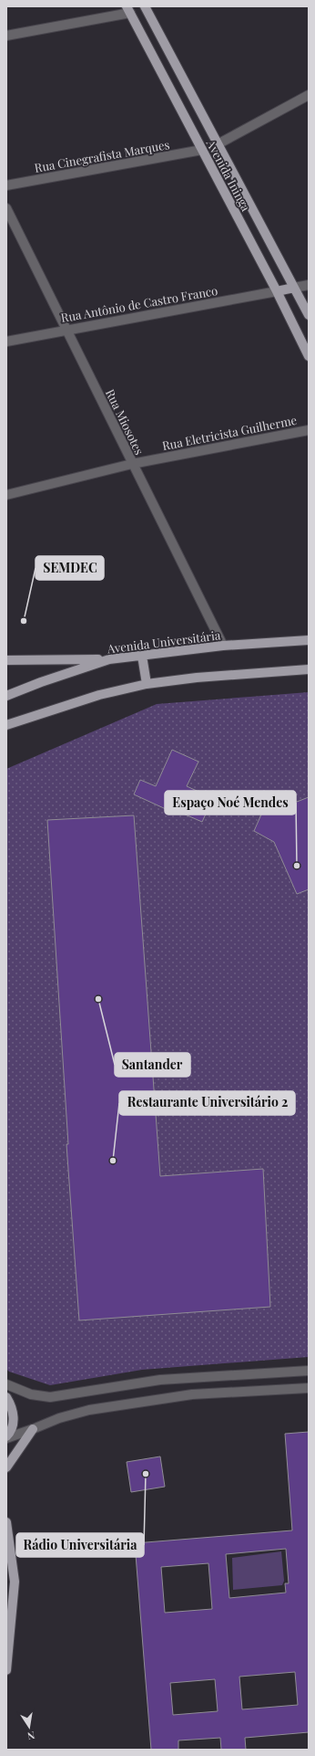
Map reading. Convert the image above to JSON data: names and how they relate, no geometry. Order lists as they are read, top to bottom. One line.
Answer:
{"streets":{"main road":["Avenida Ininga","Avenida Universitária"],"street":["Rua Cinegrafista Marques","Rua Antônio de Castro Franco","Rua Miosotes","Rua Eletricista Guilherme"]},"crossings":[["Rua Cinegrafista Marques","Avenida Ininga"],["Avenida Ininga","Rua Antônio de Castro Franco"],["Rua Antônio de Castro Franco","Rua Miosotes"],["Rua Miosotes","Rua Eletricista Guilherme"],["Rua Miosotes","Avenida Universitária"]],"places":["SEMDEC","Espaço Noé Mendes","Santander","Restaurante Universitário 2","Rádio Universitária"],"north":"bottom"}
